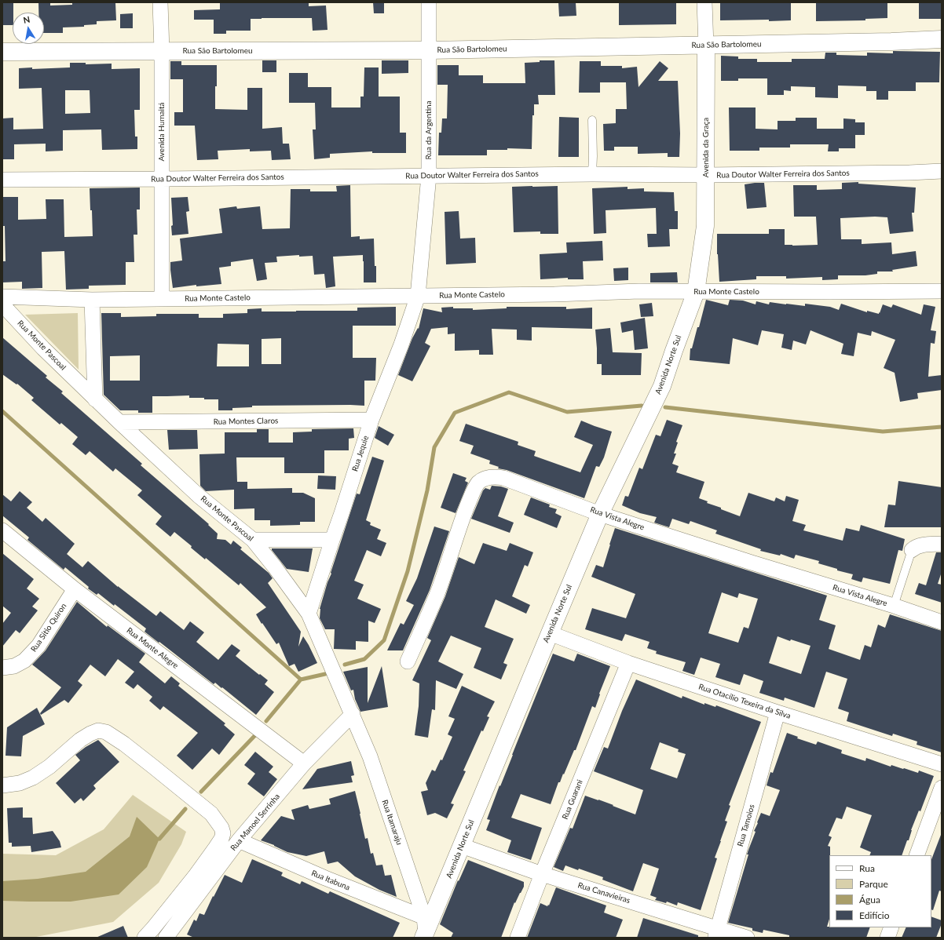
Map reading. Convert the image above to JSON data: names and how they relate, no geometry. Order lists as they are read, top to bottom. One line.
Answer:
{"streets":{"street":["Rua São Bartolomeu","Rua da Argentina","Avenida Humaitá","Avenida da Graça","Rua Doutor Walter Ferreira dos Santos","Rua Monte Castelo","Rua Monte Pascoal","Avenida Norte Sul","Rua Montes Claros","Rua Jequie","Rua Vista Alegre","Rua Sítio Quiron","Rua Monte Alegre","Rua Otacílio Texeira da Silva","Rua Guarani","Rua Manoel Serrinha","Rua Itamaraju","Rua Tamoios","Rua Itabuna","Rua Canavieiras"]},"crossings":[["Rua São Bartolomeu","Rua da Argentina"],["Rua São Bartolomeu","Avenida Humaitá"],["Rua São Bartolomeu","Avenida da Graça"],["Rua da Argentina","Rua Doutor Walter Ferreira dos Santos"],["Rua da Argentina","Rua Monte Castelo"],["Rua da Argentina","Rua Jequie"],["Avenida Humaitá","Rua Doutor Walter Ferreira dos Santos"],["Avenida Humaitá","Rua Monte Castelo"],["Avenida da Graça","Rua Doutor Walter Ferreira dos Santos"],["Avenida da Graça","Rua Monte Castelo"],["Avenida da Graça","Avenida Norte Sul"],["Rua Monte Castelo","Avenida Norte Sul"],["Rua Monte Castelo","Rua Jequie"],["Rua Monte Pascoal","Rua Montes Claros"],["Rua Monte Pascoal","Rua Jequie"],["Rua Monte Pascoal","Rua Manoel Serrinha"],["Rua Monte Pascoal","Rua Itamaraju"],["Avenida Norte Sul","Rua Vista Alegre"],["Avenida Norte Sul","Rua Otacílio Texeira da Silva"],["Avenida Norte Sul","Rua Itamaraju"],["Avenida Norte Sul","Rua Itabuna"],["Avenida Norte Sul","Rua Canavieiras"],["Rua Montes Claros","Rua Jequie"],["Rua Sítio Quiron","Rua Monte Alegre"],["Rua Monte Alegre","Rua Manoel Serrinha"],["Rua Otacílio Texeira da Silva","Rua Guarani"],["Rua Otacílio Texeira da Silva","Rua Tamoios"],["Rua Guarani","Rua Canavieiras"],["Rua Manoel Serrinha","Rua Itamaraju"],["Rua Manoel Serrinha","Rua Itabuna"],["Rua Itamaraju","Rua Itabuna"],["Rua Tamoios","Rua Canavieiras"]],"legend":["Rua","Parque","Água","Edifício"],"north":"top"}
